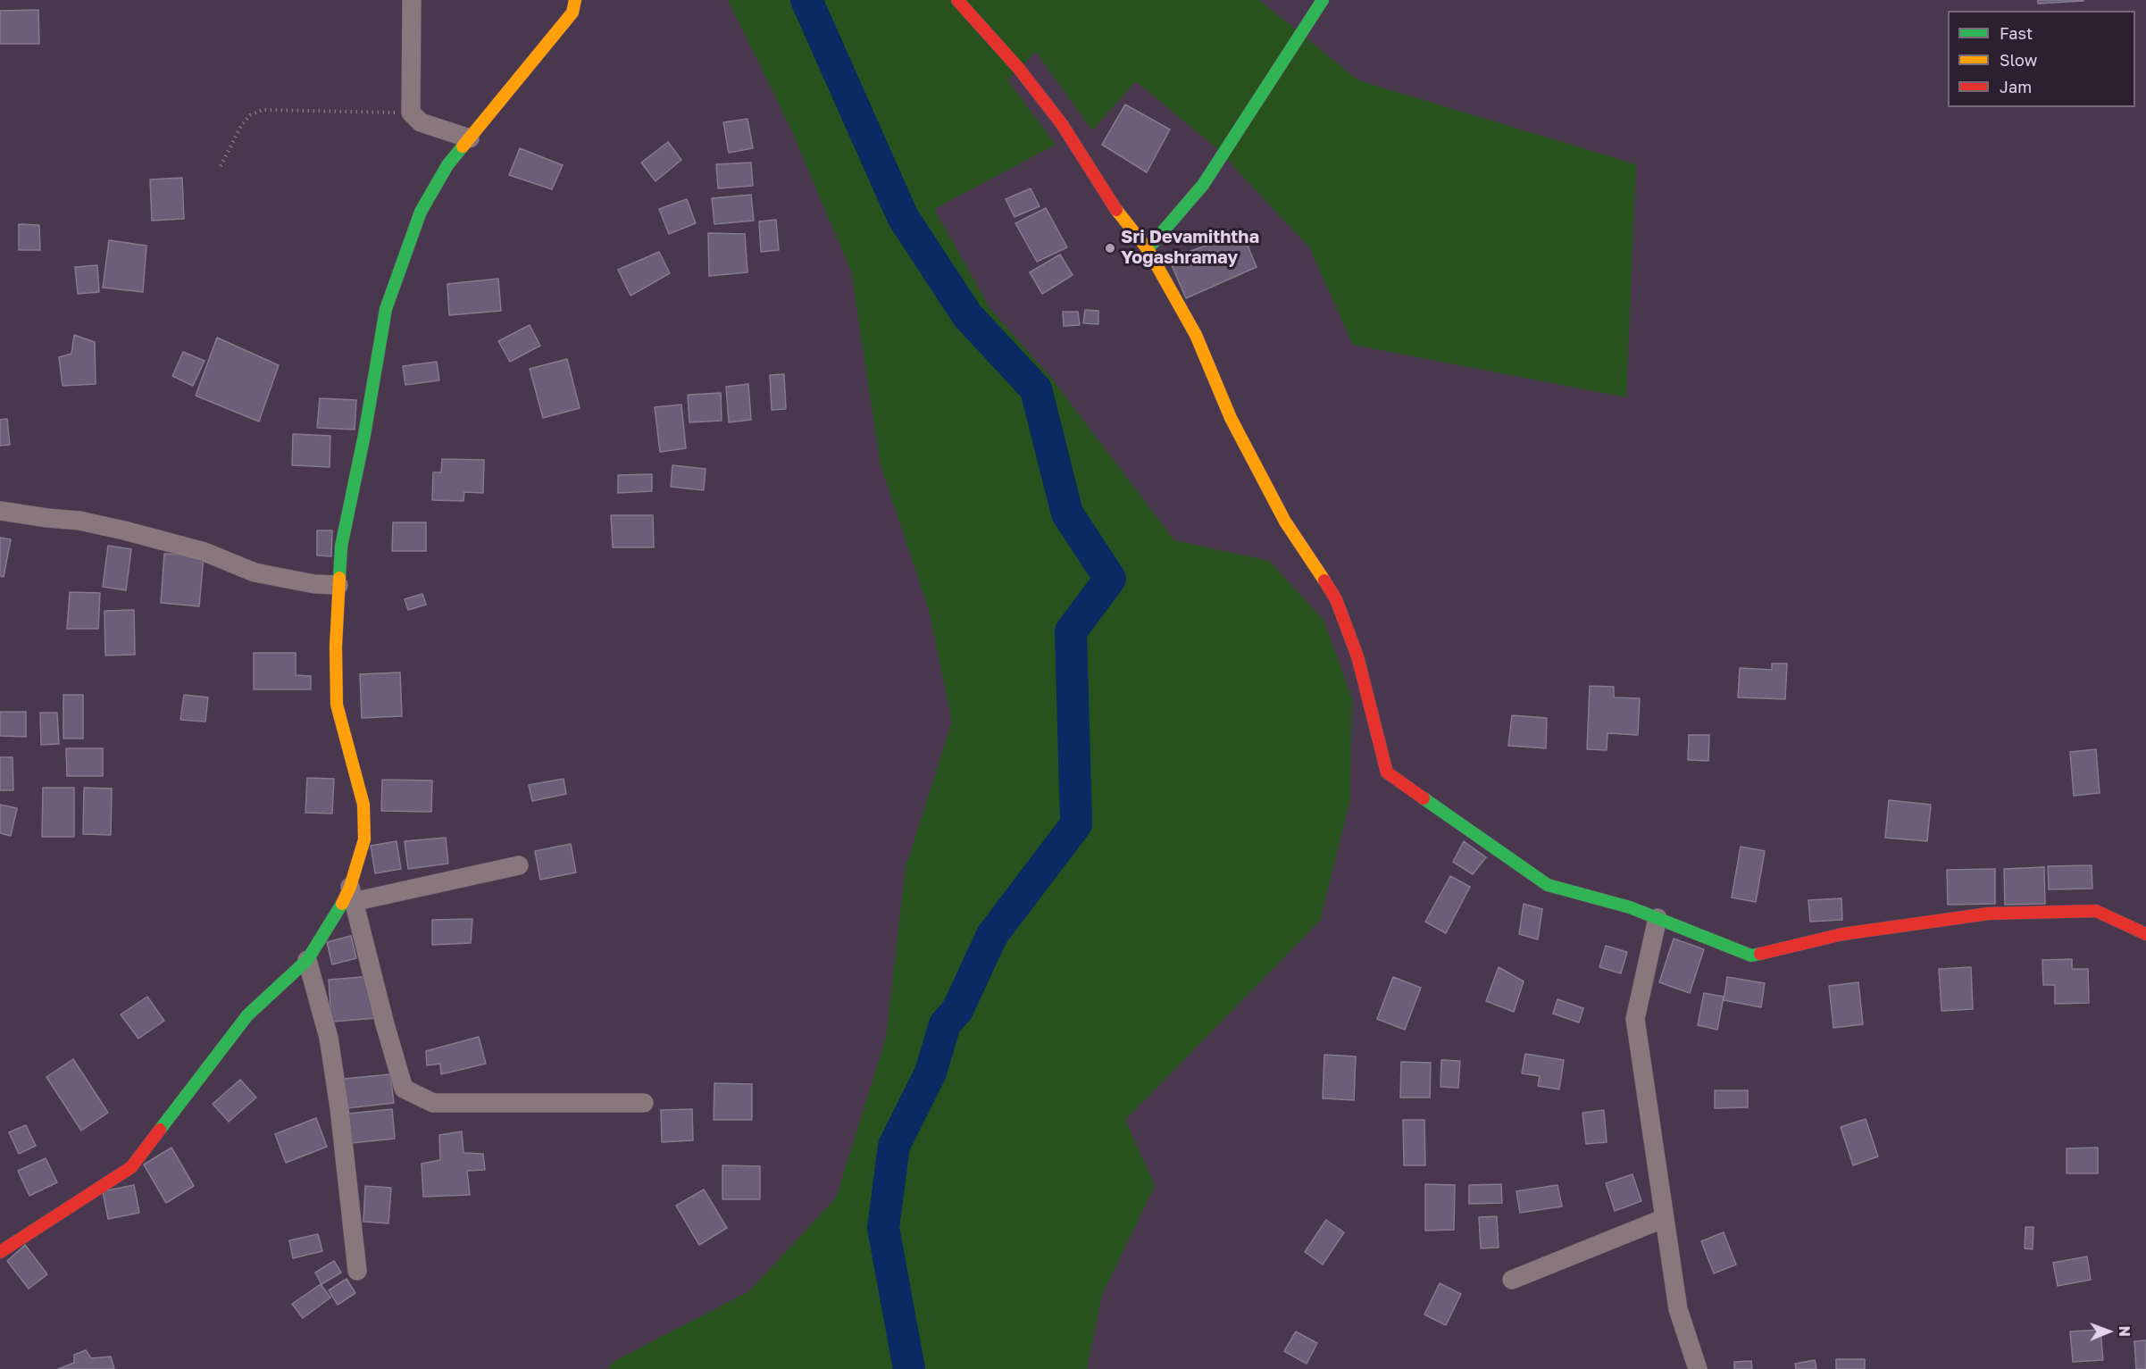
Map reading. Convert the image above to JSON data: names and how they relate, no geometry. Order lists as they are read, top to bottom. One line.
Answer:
{"places":["Sri Devamiththa Yogashramay"],"legend":["Fast","Slow","Jam"],"north":"right"}
